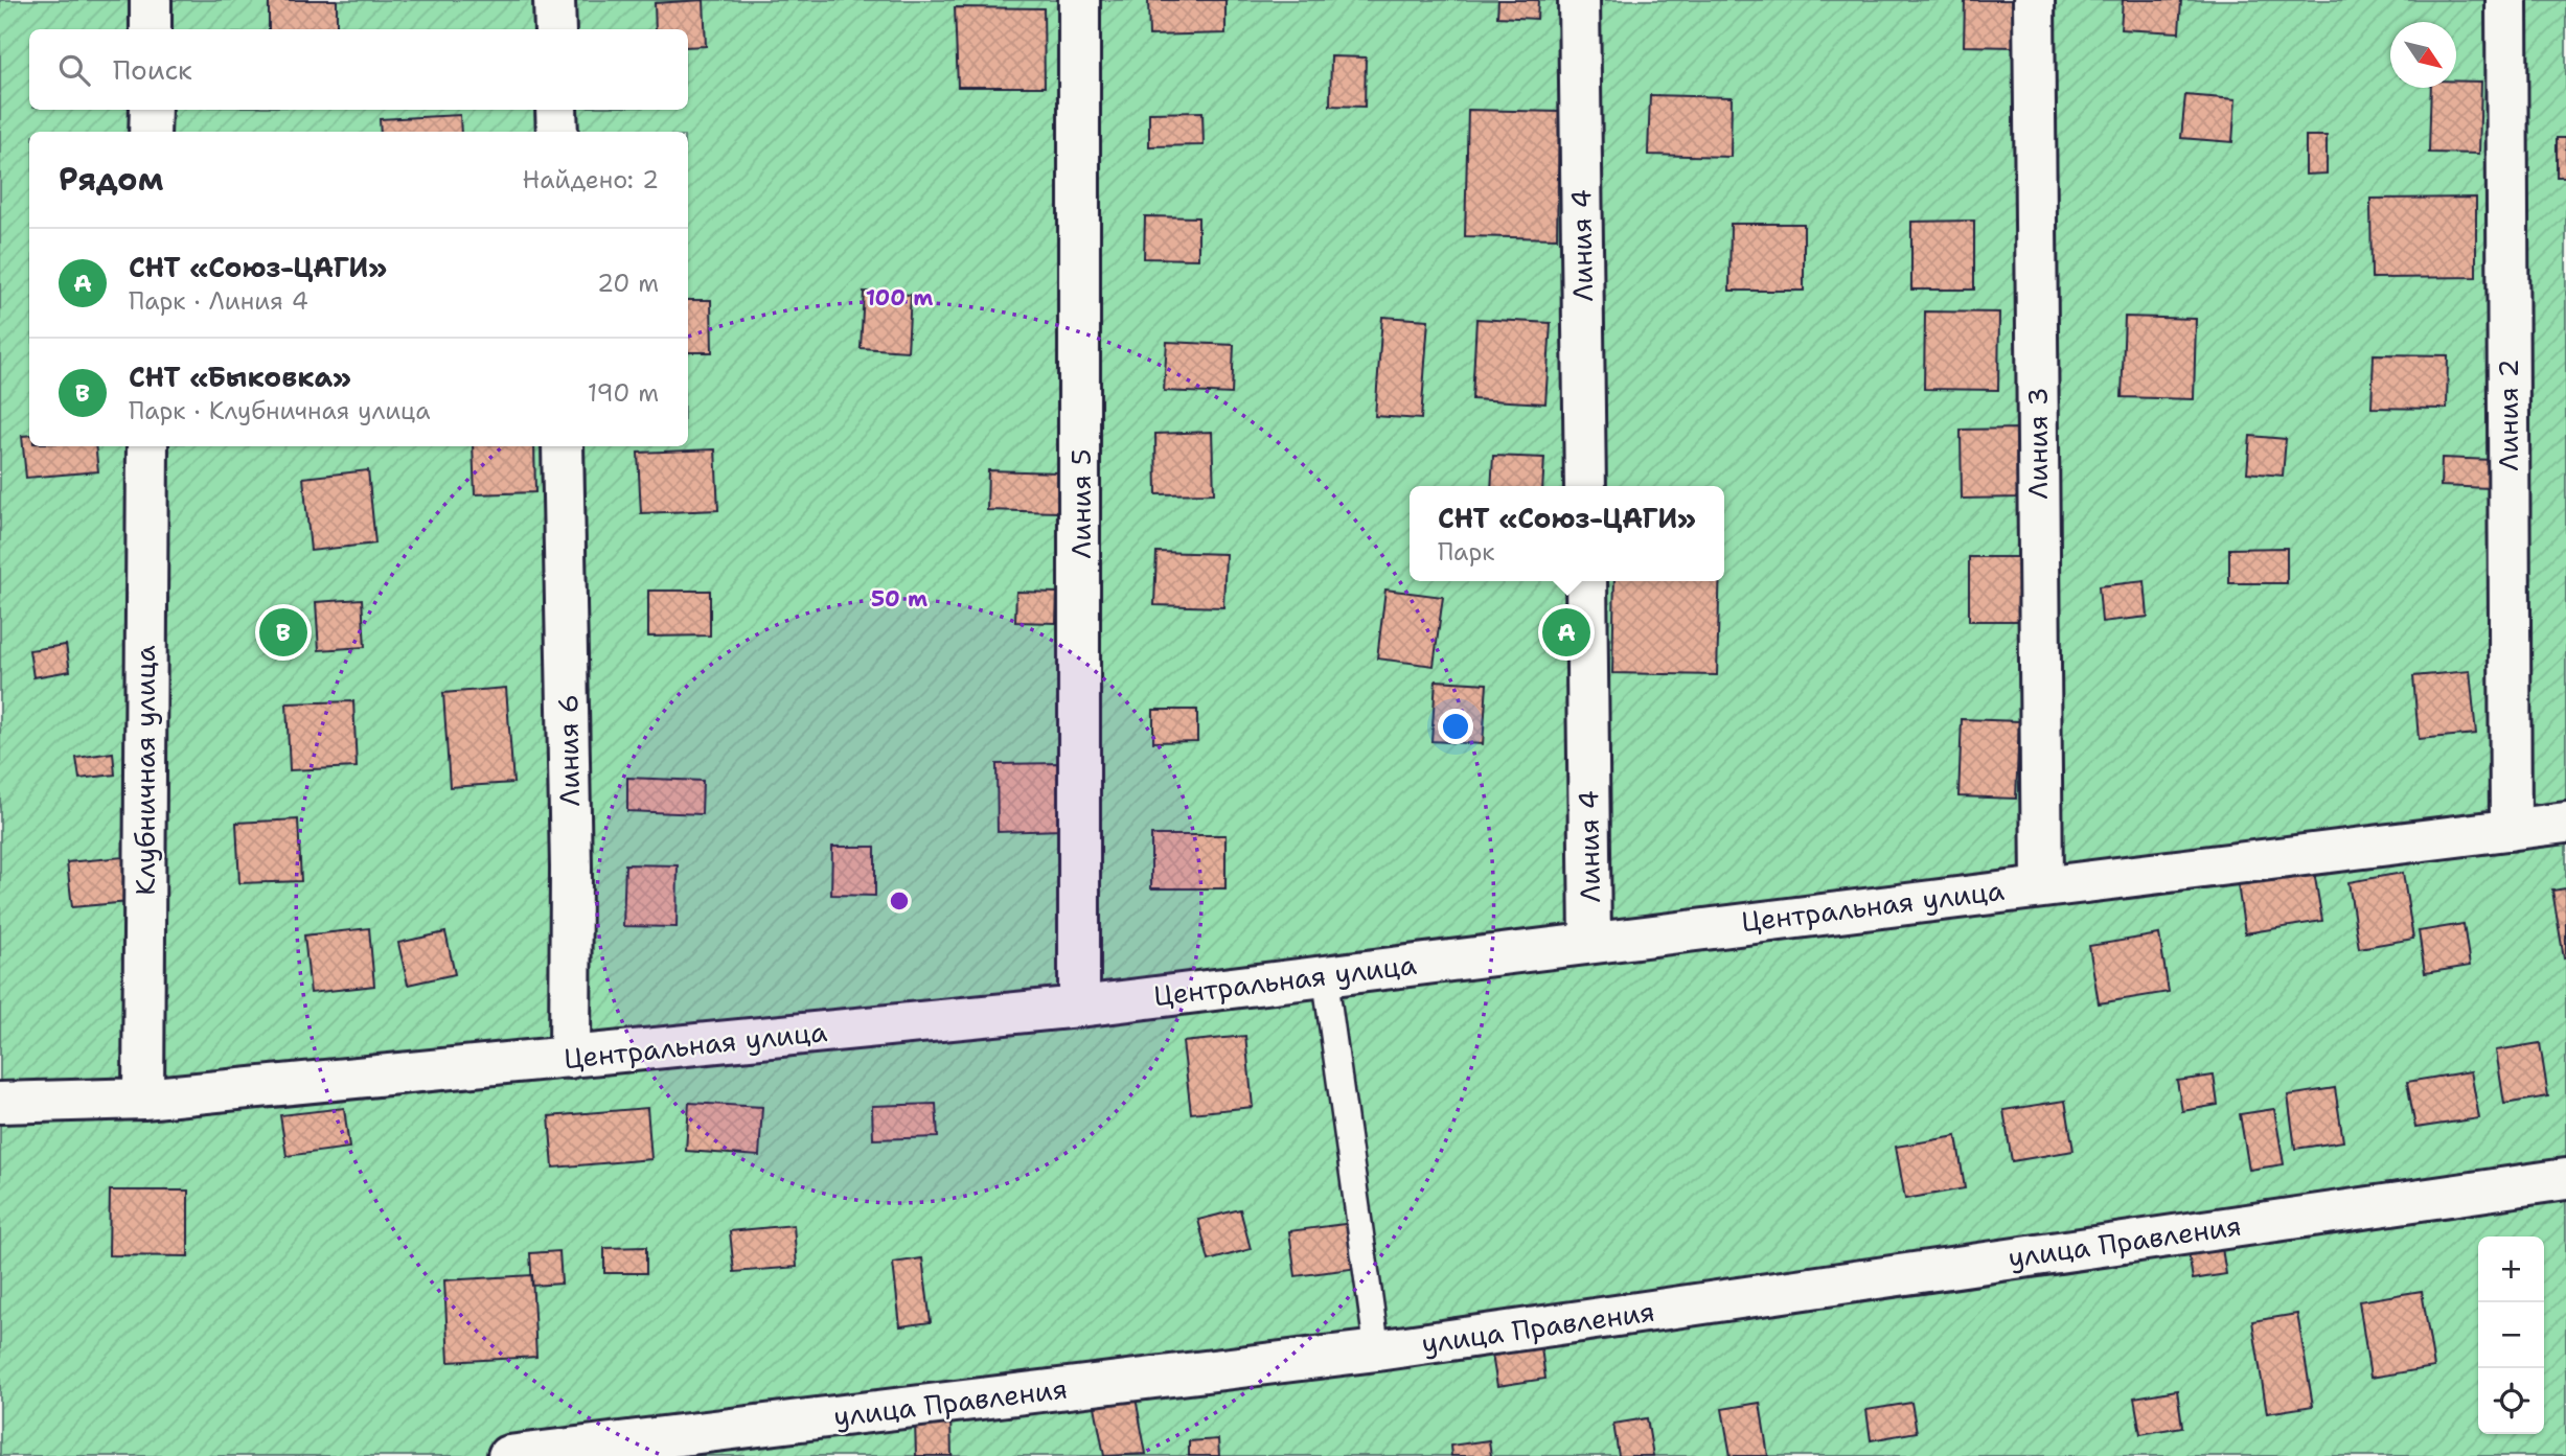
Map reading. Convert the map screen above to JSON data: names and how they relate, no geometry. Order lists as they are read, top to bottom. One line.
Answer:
{"streets":{"street":["Линия 4","Линия 2","Линия 3","Линия 5","Линия 6","Клубничная улица","Центральная улица","улица Правления"]},"crossings":[["Линия 4","Центральная улица"],["Линия 2","Центральная улица"],["Линия 3","Центральная улица"],["Линия 5","Центральная улица"],["Линия 6","Центральная улица"],["Клубничная улица","Центральная улица"]],"north":"bottom right","page":{"search":"Поиск","heading":["Рядом","Найдено: 2"],"list":[{"mark":"A","name":"СНТ «Союз-ЦАГИ»","note":"Парк · Линия 4","value":"20 m"},{"mark":"B","name":"СНТ «Быковка»","note":"Парк · Клубничная улица","value":"190 m"}],"popup":["СНТ «Союз-ЦАГИ»","Парк"],"pins":["A","B"],"map_buttons":["+","−"]},"rings":["100 m","50 m"]}
